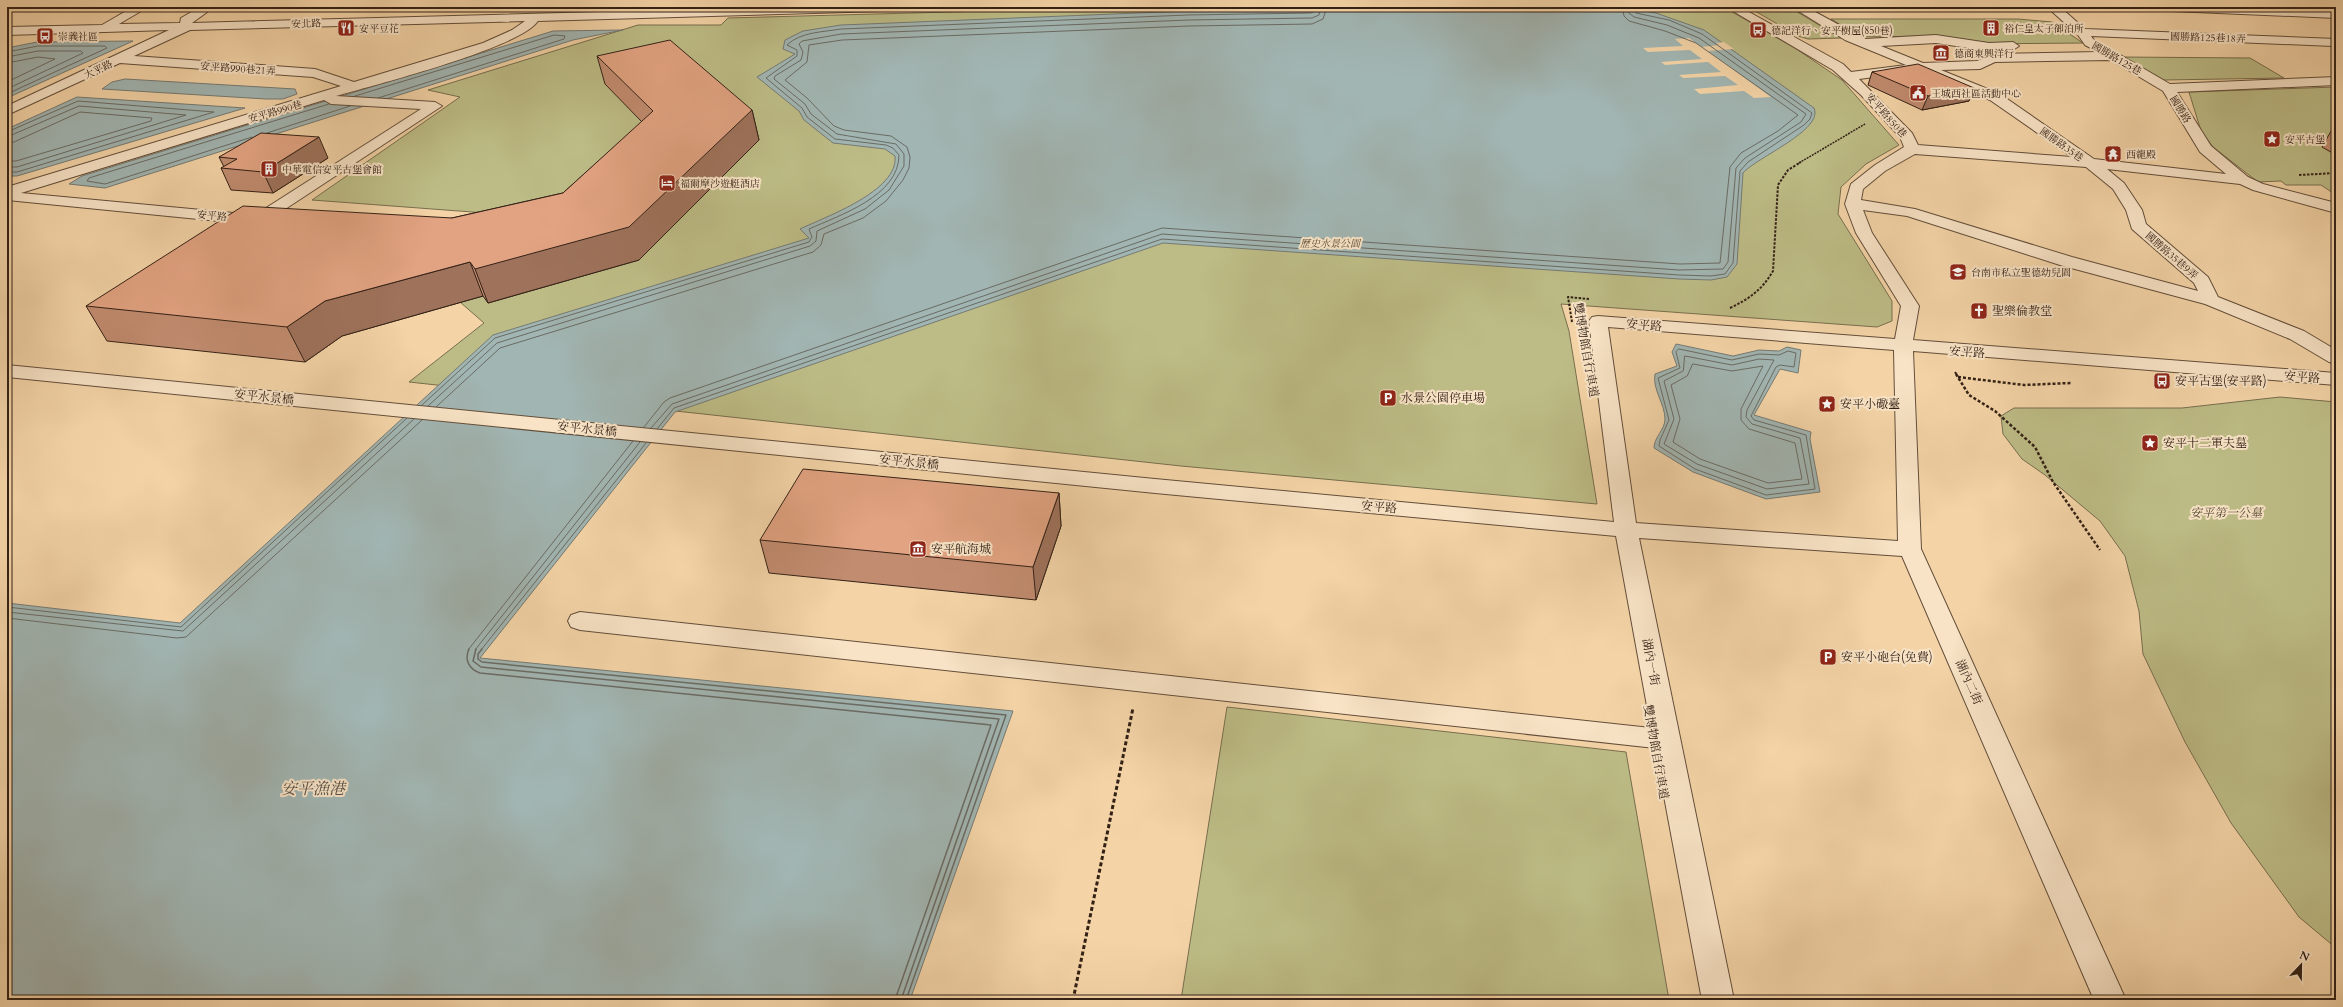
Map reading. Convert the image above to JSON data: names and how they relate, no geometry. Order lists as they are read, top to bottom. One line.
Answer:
{"streets":{"street":["安北路","國勝路125巷18弄","國勝路125巷","安平路990巷21弄","大平路","國勝路","安平路990巷","安平路850巷","國勝路35巷","安平路","國勝路35巷9弄","安平水景橋","湖內一街","湖內二街"],"path":["雙博物館自行車道"]},"crossings":[["安北路","大平路"],["安北路","安平路990巷"],["國勝路125巷18弄","國勝路125巷"],["國勝路125巷","國勝路"],["安平路990巷21弄","大平路"],["安平路990巷21弄","安平路990巷"],["國勝路","國勝路35巷"],["國勝路35巷","國勝路35巷9弄"],["安平路","安平水景橋"],["安平路","湖內一街"],["安平路","湖內二街"]],"water":["安平漁港"],"parks":["歷史水景公園","安平第一公墓"],"places":{"restaurant":["安平豆花"],"building":["裕仁皇太子御泊所","中華電信安平古堡會館"],"bus stop":["德記洋行、安平樹屋(850巷)","崇義社區","安平古堡(安平路)"],"museum":["德商東興洋行","安平航海城"],"public building":["王城西社區活動中心"],"place":["安平古堡","安平小礮臺","安平十二軍夫墓"],"temple":["西㡣殿"],"hotel":["福爾摩沙遊艇酒店"],"school or university":["台南市私立聖德幼兒園"],"church":["聖樂倫教堂"],"parking":["水景公園停車場","安平小砲台(免費)"]},"north":"top"}
